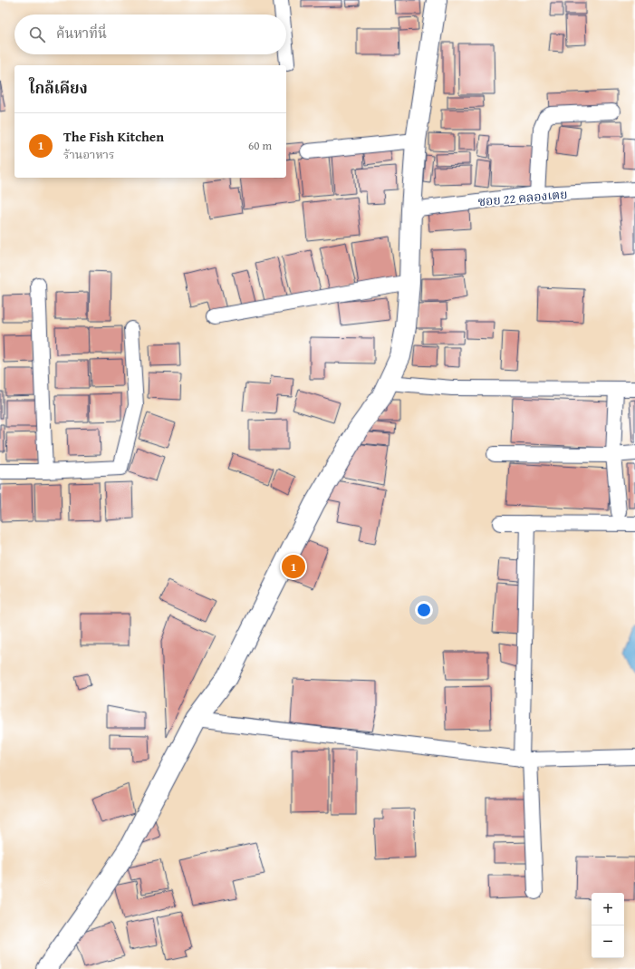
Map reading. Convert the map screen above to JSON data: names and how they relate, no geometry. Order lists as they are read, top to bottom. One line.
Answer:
{"streets":{"street":["ซอย 22 คลองเตย"]},"page":{"search":"ค้นหาที่นี่","heading":"ใกล้เคียง","list":[{"mark":"1","name":"The Fish Kitchen","note":"ร้านอาหาร","value":"60 m"}],"pins":"1","map_buttons":["+","−"]}}
